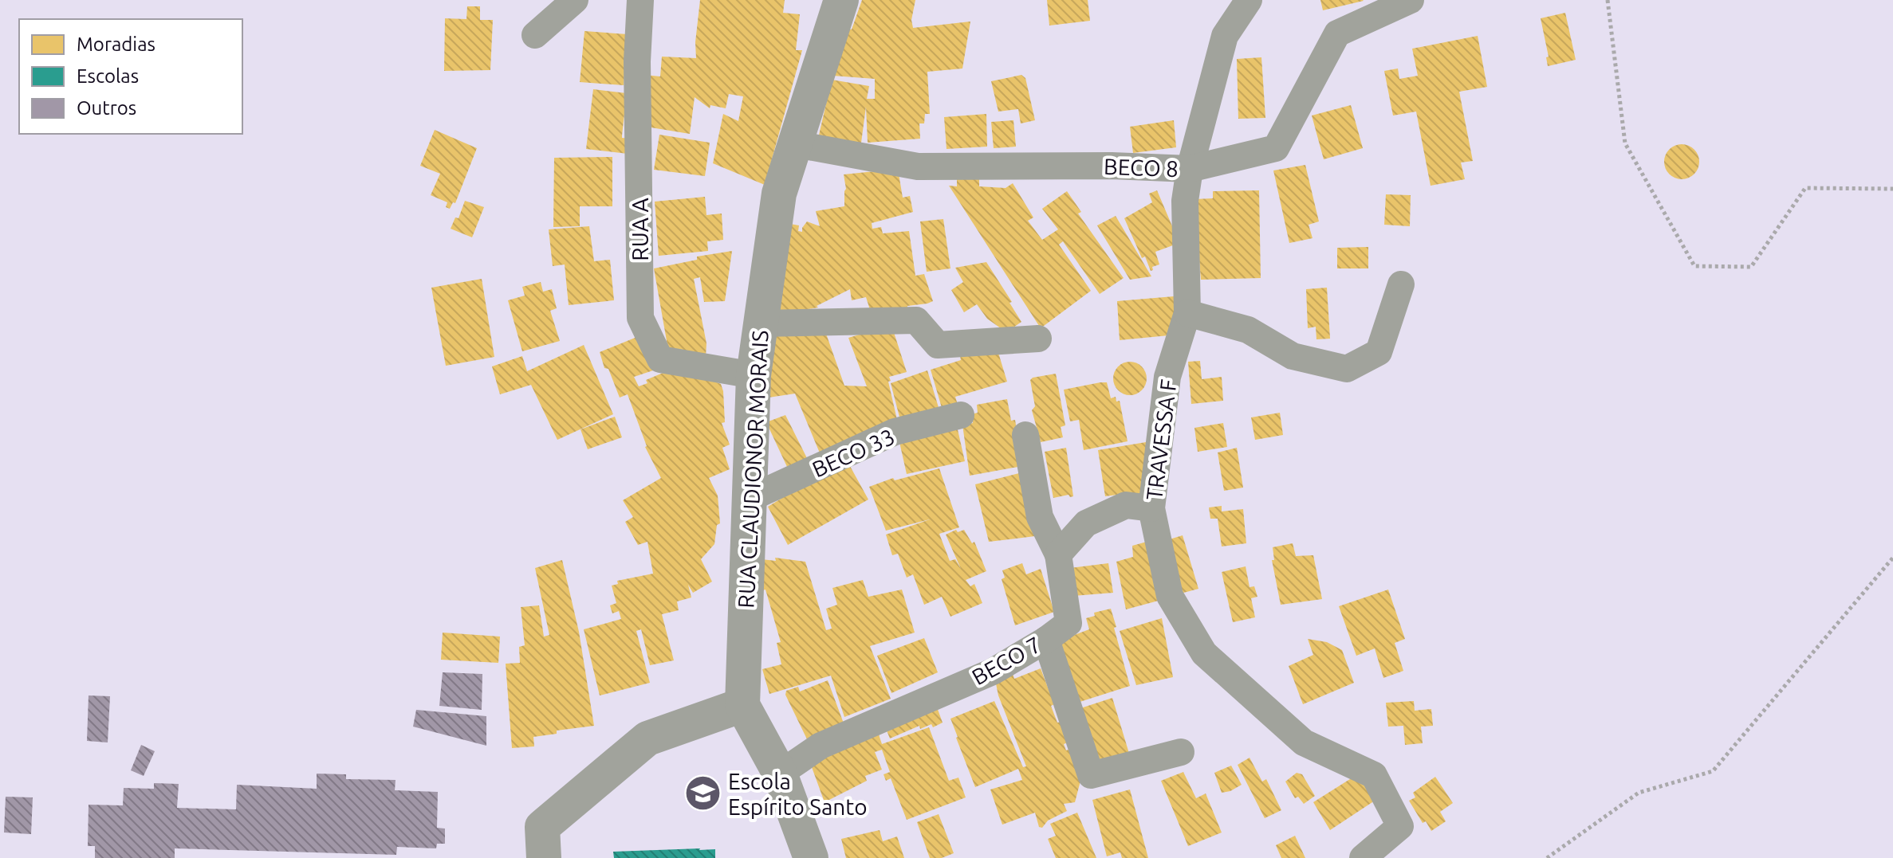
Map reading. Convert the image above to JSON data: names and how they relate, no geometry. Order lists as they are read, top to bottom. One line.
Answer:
{"streets":{"street":["RUA CLAUDIONOR MORAIS"],"lane":["BECO 8","RUA A","TRAVESSA F","BECO 33","BECO 7"]},"crossings":[["BECO 8","TRAVESSA F"],["BECO 8","RUA CLAUDIONOR MORAIS"],["RUA A","RUA CLAUDIONOR MORAIS"],["BECO 33","RUA CLAUDIONOR MORAIS"]],"places":{"school or university":["Escola Espírito Santo"]},"legend":["Moradias","Escolas","Outros"]}
